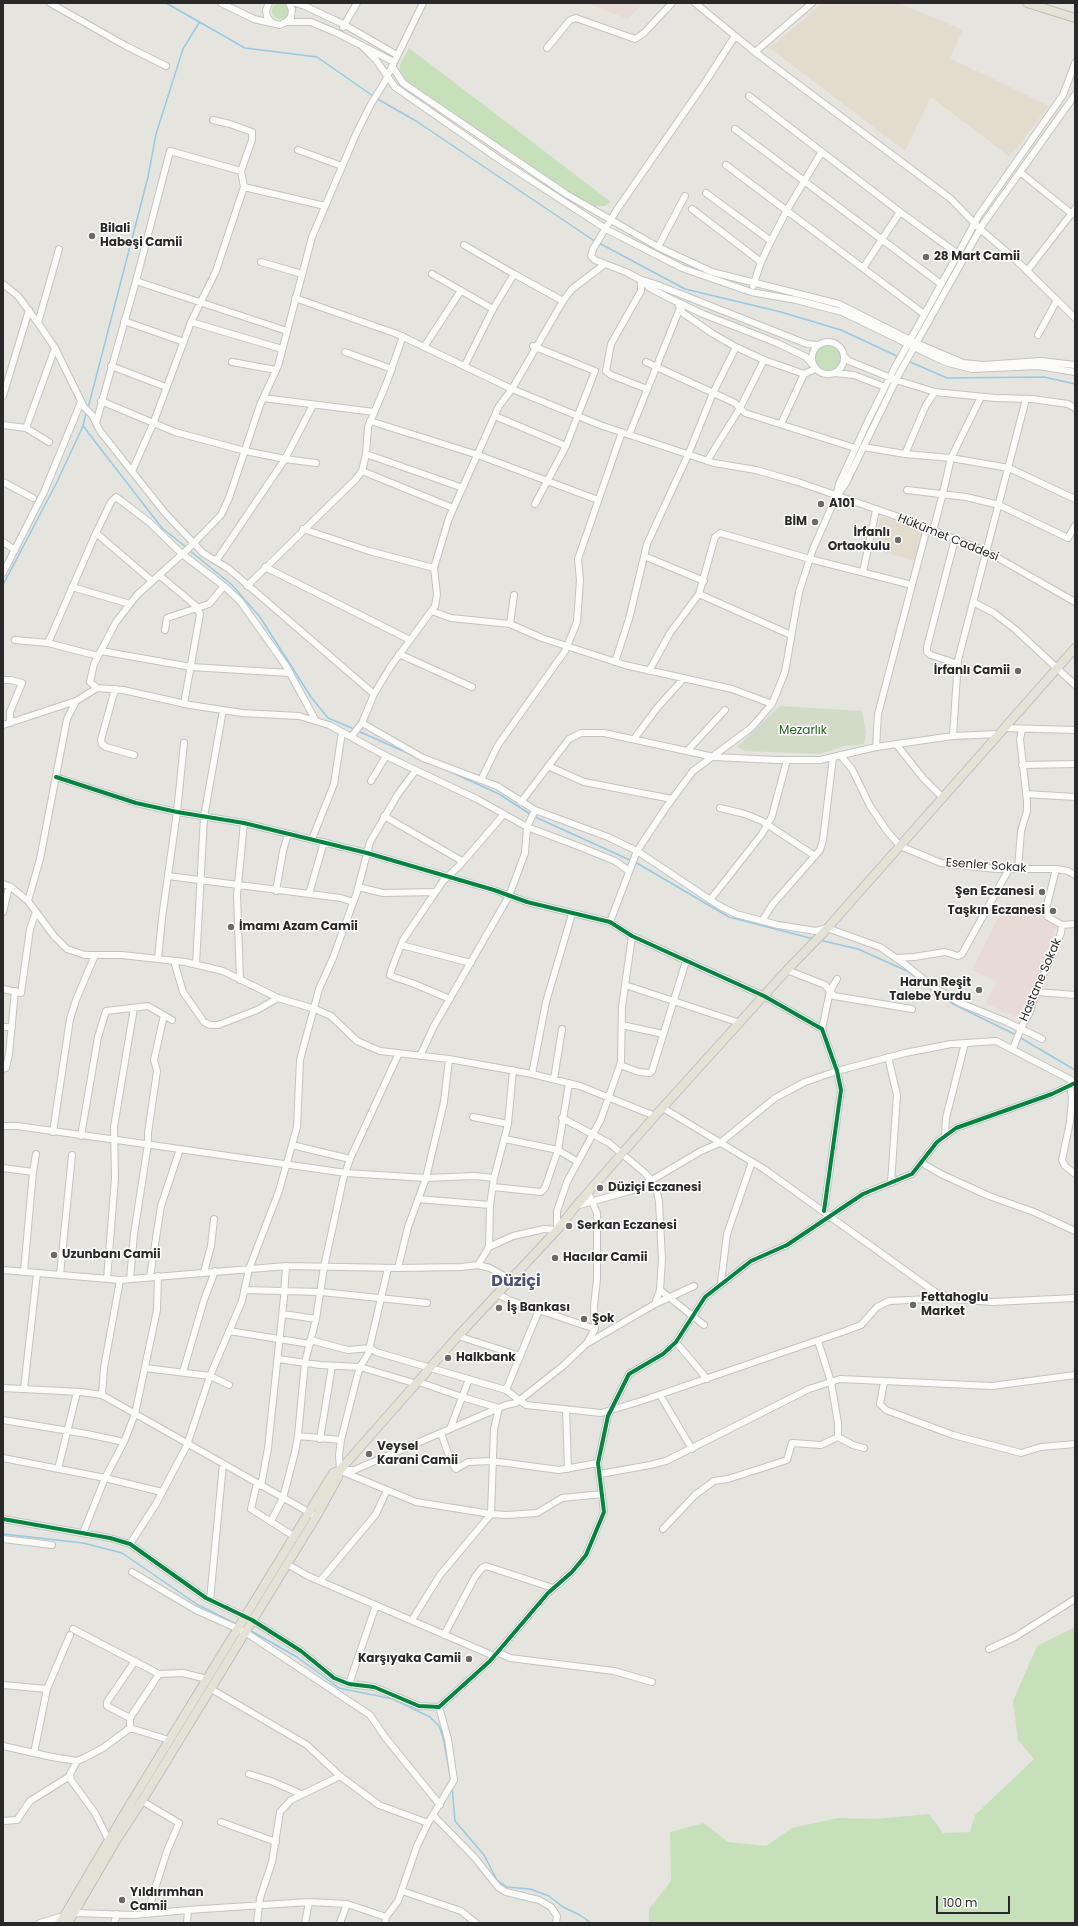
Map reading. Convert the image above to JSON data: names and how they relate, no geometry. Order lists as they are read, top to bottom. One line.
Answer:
{"streets":{"street":["Hükümet Caddesi","Esenler Sokak","Hastane Sokak"]},"crossings":[["Esenler Sokak","Hastane Sokak"]],"districts":["Düziçi"],"parks":["Mezarlık"],"places":["Bilali Habeşi Camii","28 Mart Camii","A101","BİM","İrfanlı Ortaokulu","İrfanlı Camii","Şen Eczanesi","Taşkın Eczanesi","İmamı Azam Camii","Harun Reşit Talebe Yurdu","Düziçi Eczanesi","Serkan Eczanesi","Uzunbanı Camii","Hacılar Camii","Fettahoglu Market","İş Bankası","Şok","Halkbank","Veysel Karani Camii","Karşıyaka Camii","Yıldırımhan Camii"],"scale_bar":"100 m"}
